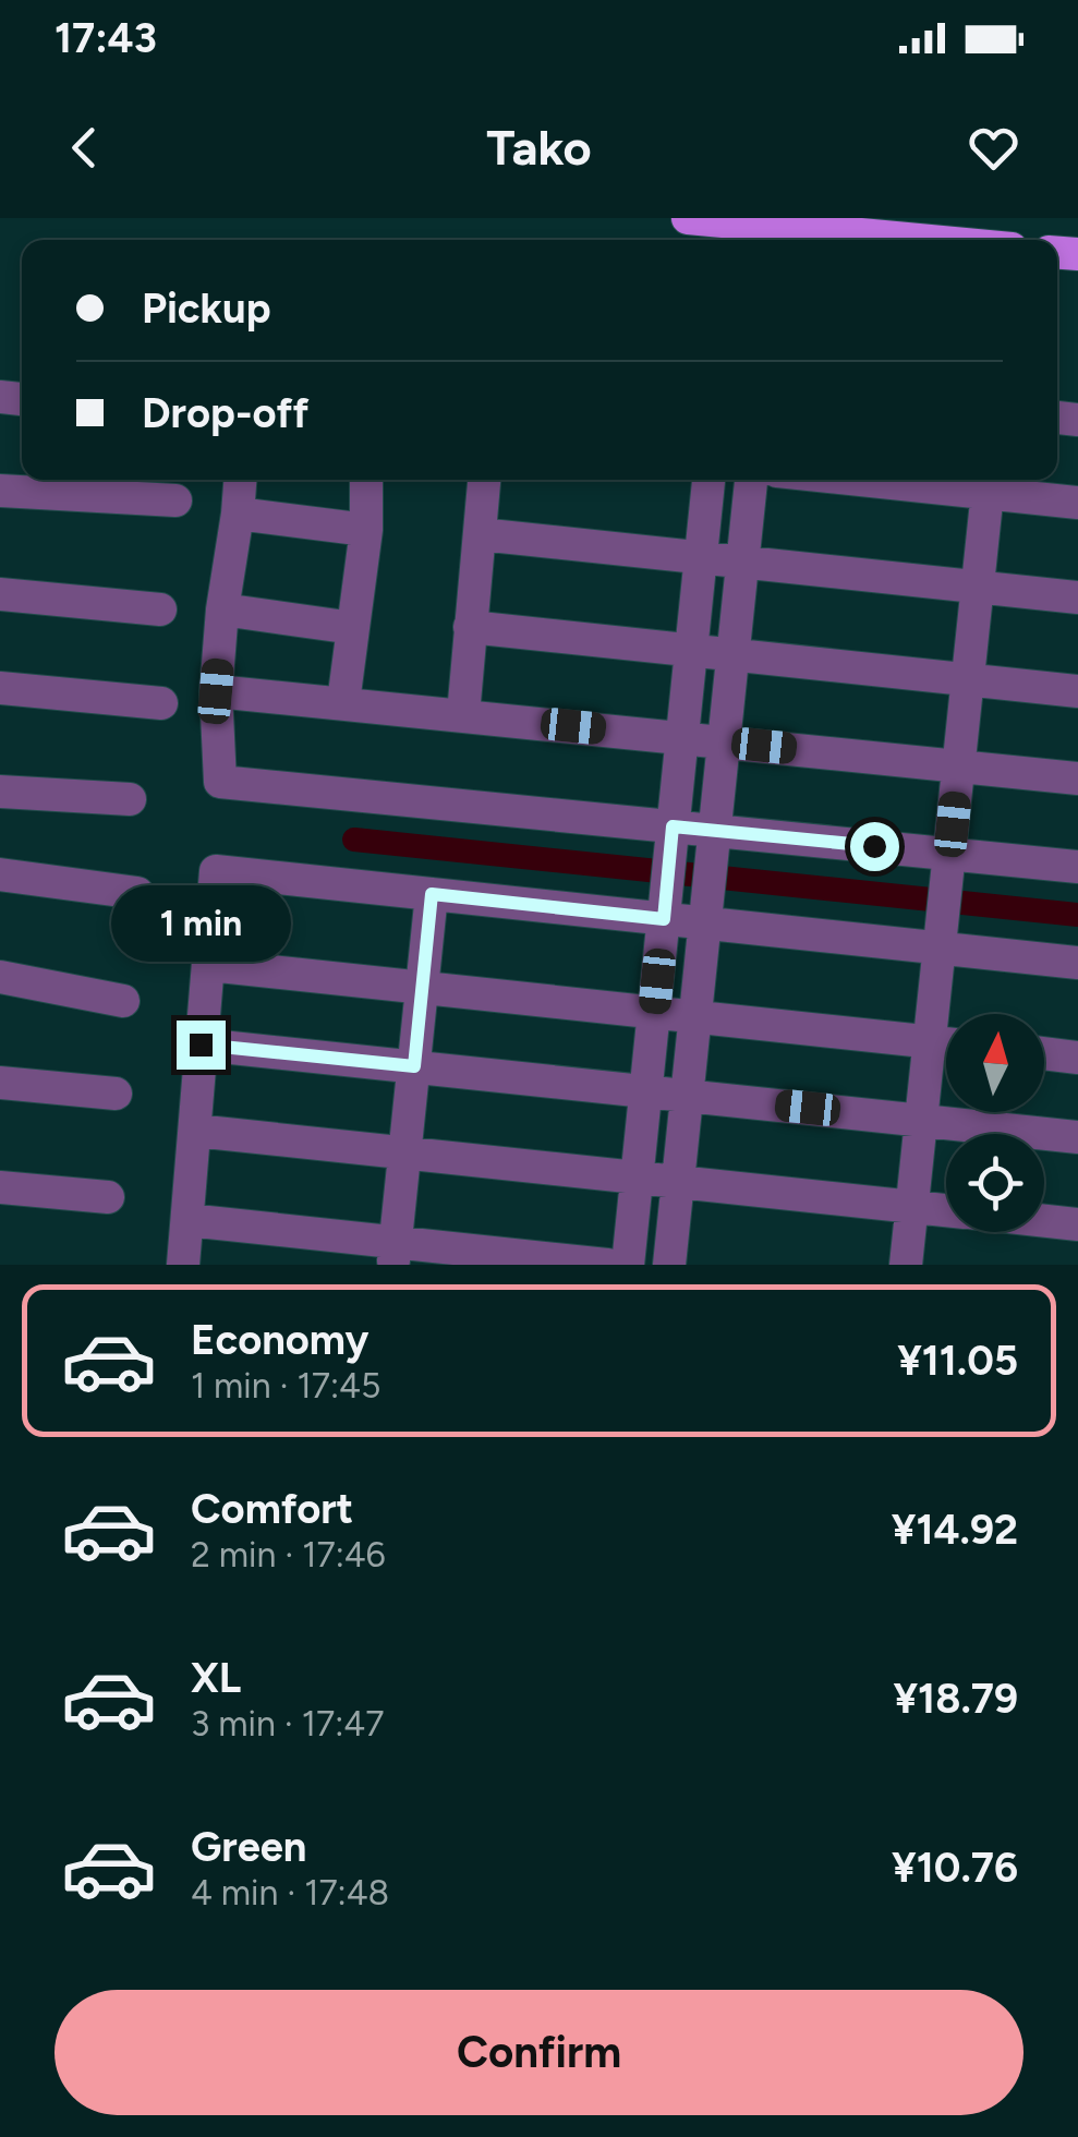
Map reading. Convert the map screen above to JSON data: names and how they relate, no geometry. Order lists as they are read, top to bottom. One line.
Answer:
{"north":"top","page":{"status":"17:43","header":"Tako","banner":["Pickup","Drop-off"],"bubble":"1 min","list":[{"name":"Economy","note":"1 min · 17:45","value":"¥11.05"},{"name":"Comfort","note":"2 min · 17:46","value":"¥14.92"},{"name":"XL","note":"3 min · 17:47","value":"¥18.79"},{"name":"Green","note":"4 min · 17:48","value":"¥10.76"}],"buttons":"Confirm"}}
